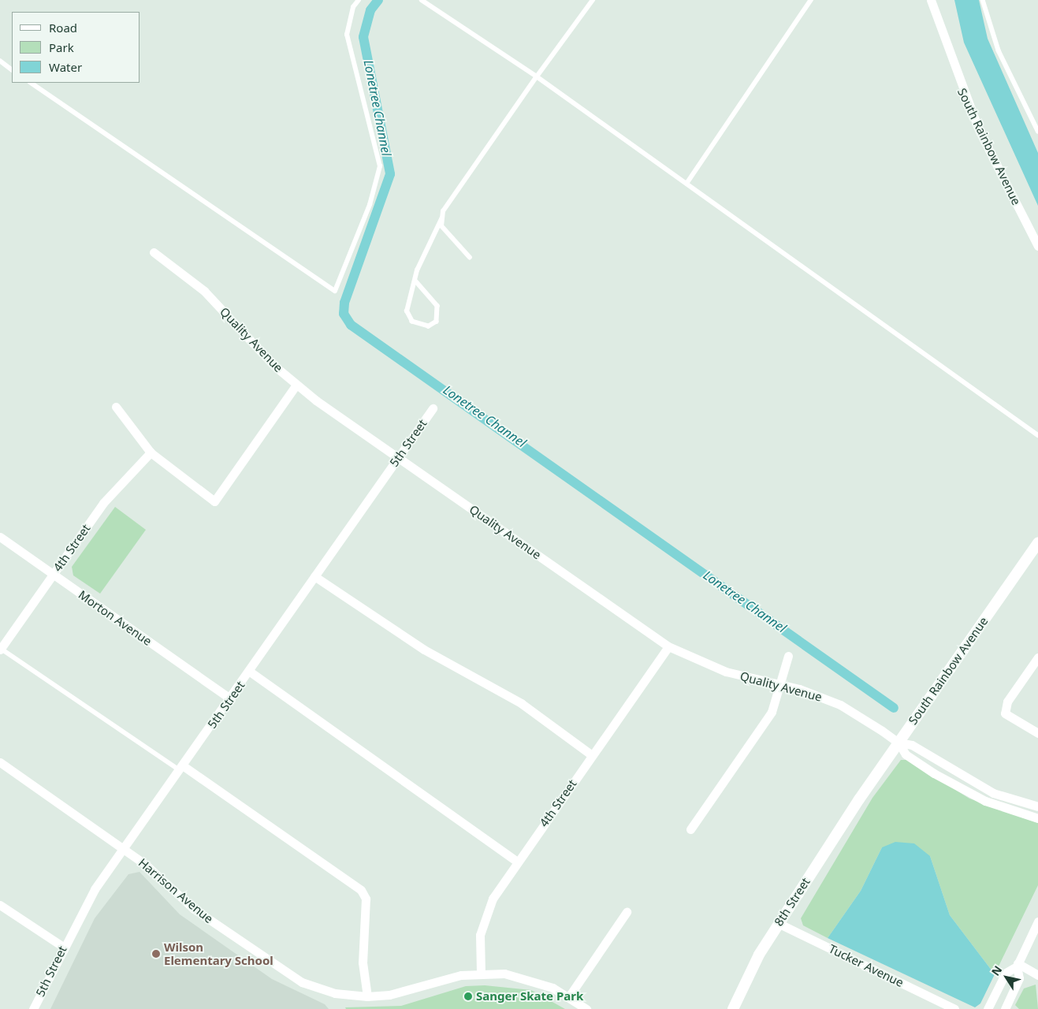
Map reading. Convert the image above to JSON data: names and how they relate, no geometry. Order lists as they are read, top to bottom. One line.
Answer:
{"streets":{"street":["South Rainbow Avenue","Quality Avenue","5th Street","4th Street","Morton Avenue","Harrison Avenue","8th Street","Tucker Avenue"]},"crossings":[["South Rainbow Avenue","Quality Avenue"],["South Rainbow Avenue","8th Street"],["Quality Avenue","5th Street"],["Quality Avenue","4th Street"],["5th Street","Morton Avenue"],["5th Street","Harrison Avenue"],["4th Street","Morton Avenue"],["4th Street","Harrison Avenue"],["8th Street","Tucker Avenue"]],"water":["Lonetree Channel"],"places":["Wilson Elementary School","Sanger Skate Park"],"legend":["Road","Park","Water"],"north":"top left"}
